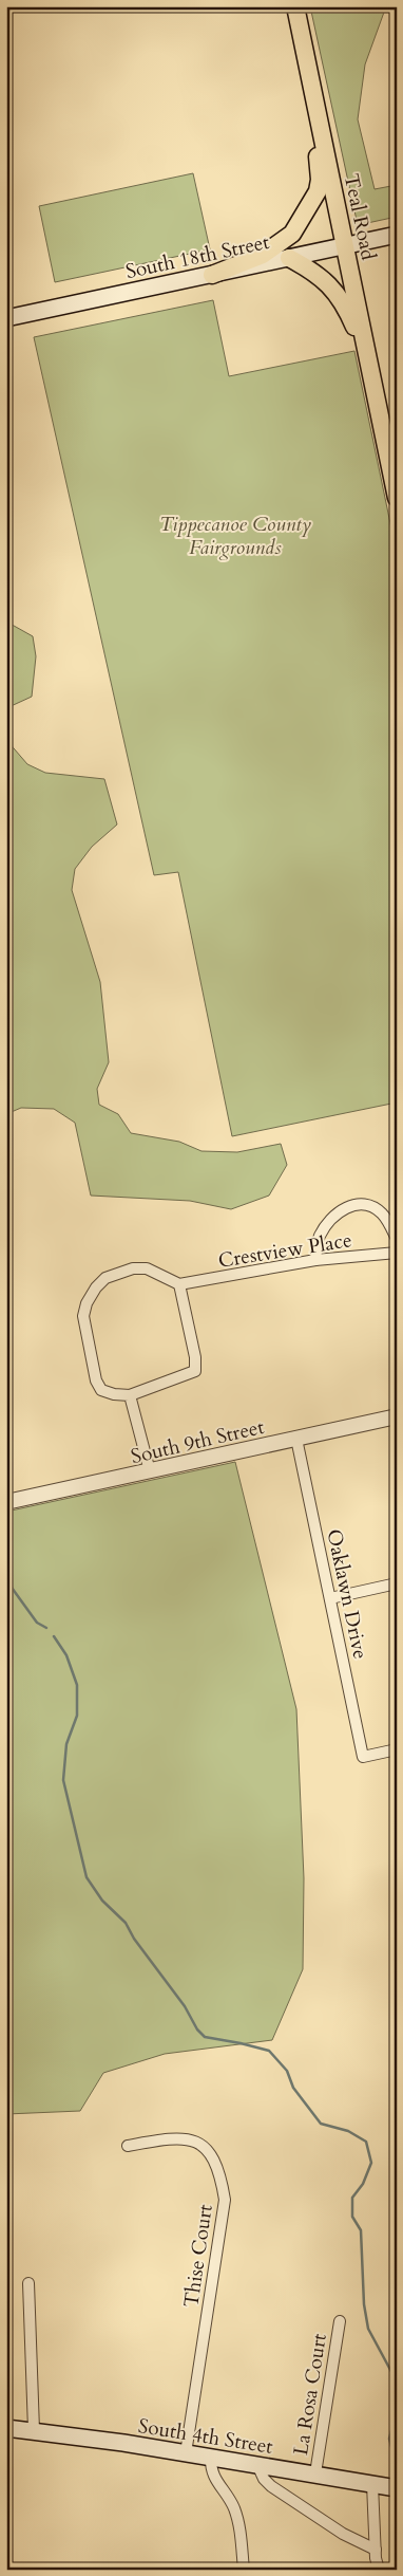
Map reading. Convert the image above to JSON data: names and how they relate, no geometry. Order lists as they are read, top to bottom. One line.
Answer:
{"streets":{"main road":["Teal Road","South 18th Street","South 4th Street"],"street":["Crestview Place","South 9th Street","Oaklawn Drive","Thise Court","La Rosa Court"]},"crossings":[["Teal Road","South 18th Street"],["South 9th Street","Oaklawn Drive"],["Thise Court","South 4th Street"],["La Rosa Court","South 4th Street"]],"parks":["Tippecanoe County Fairgrounds"]}
